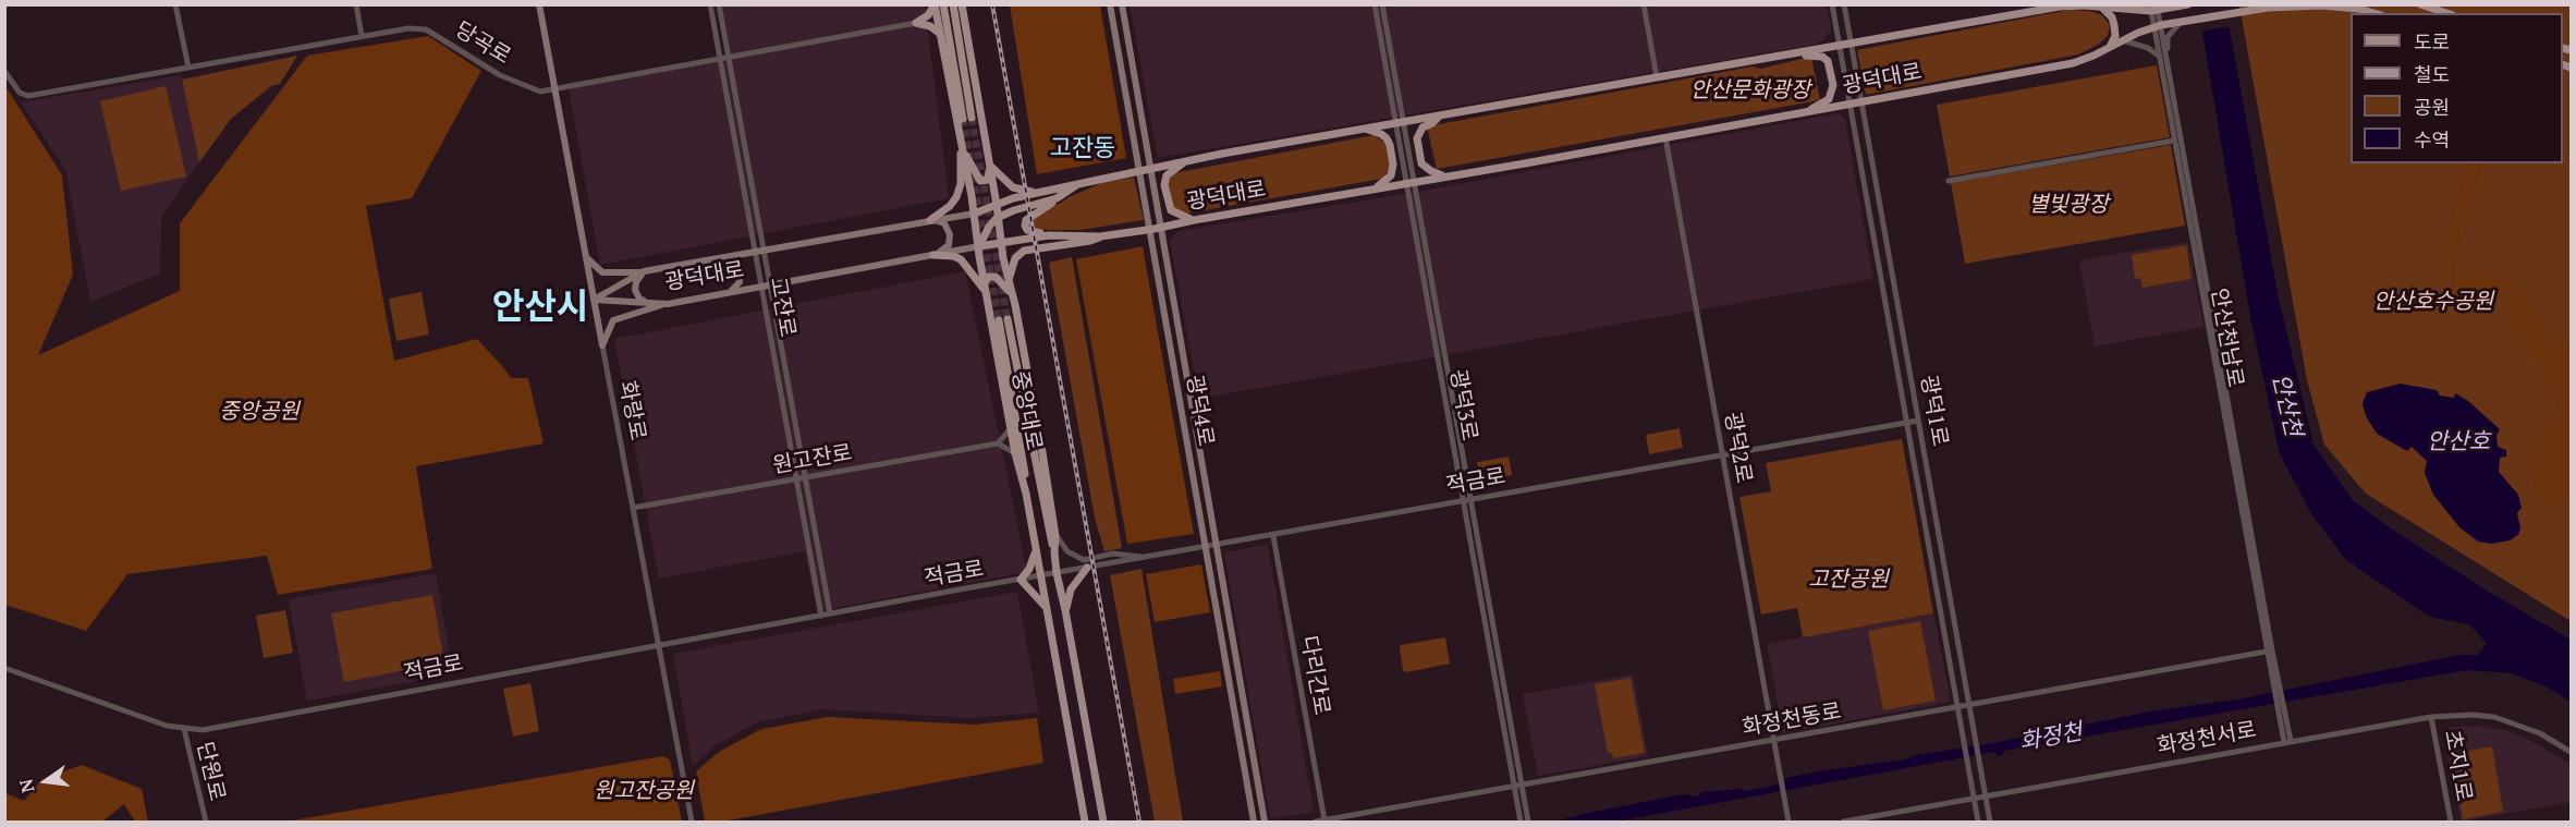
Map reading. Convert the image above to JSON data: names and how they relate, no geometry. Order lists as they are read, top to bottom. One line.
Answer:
{"streets":{"main road":["광덕대로","화랑로","중앙대로","광덕4로"],"street":["당곡로","고잔로","안산천남로","광덕3로","광덕1로","광덕2로","원고잔로","적금로","다리간로","화정천동로","화정천서로","초지1로","단원로"]},"crossings":[["당곡로","고잔로"],["당곡로","화랑로"],["광덕대로","고잔로"],["광덕대로","안산천남로"],["광덕대로","광덕3로"],["광덕대로","화랑로"],["광덕대로","중앙대로"],["광덕대로","광덕4로"],["광덕대로","광덕1로"],["광덕대로","광덕2로"],["고잔로","원고잔로"],["고잔로","적금로"],["안산천남로","화정천동로"],["안산천남로","화정천서로"],["광덕3로","적금로"],["광덕3로","화정천동로"],["화랑로","원고잔로"],["화랑로","적금로"],["중앙대로","적금로"],["광덕4로","적금로"],["광덕1로","적금로"],["광덕1로","화정천동로"],["광덕1로","화정천서로"],["광덕2로","적금로"],["광덕2로","화정천동로"],["적금로","다리간로"],["적금로","단원로"],["다리간로","화정천동로"],["화정천서로","초지1로"]],"districts":["고잔동","안산시"],"water":["안산천","안산호","화정천"],"parks":["안산문화광장","별빛광장","안산호수공원","중앙공원","고잔공원","원고잔공원"],"legend":["도로","철도","공원","수역"],"north":"left"}
